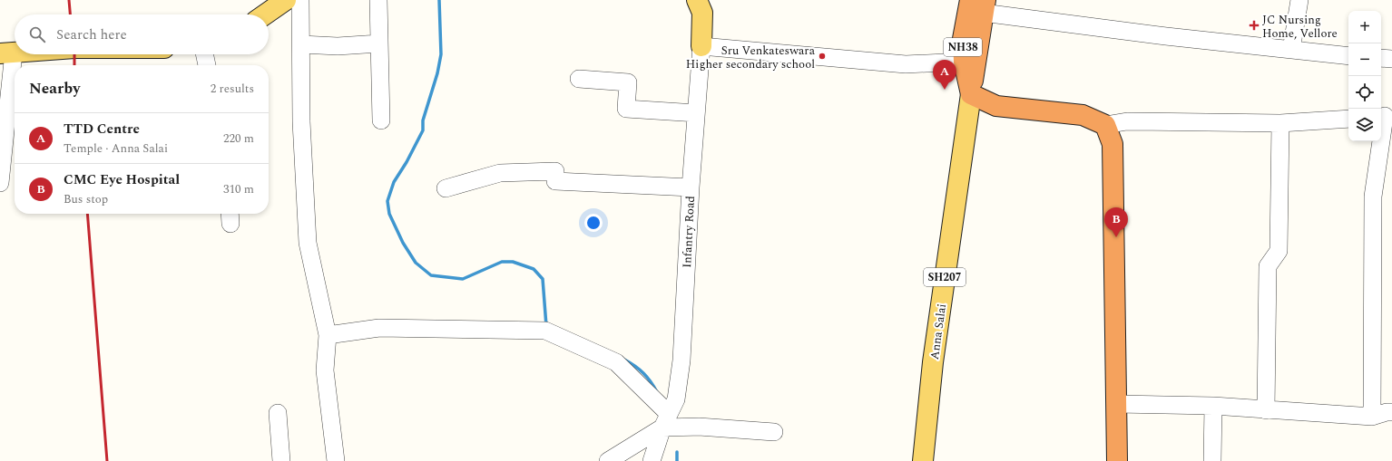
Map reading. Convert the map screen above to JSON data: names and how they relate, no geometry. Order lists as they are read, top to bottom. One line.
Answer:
{"streets":{"highway":["NH38","Anna Salai"],"main road":["Infantry Road","SH207"]},"places":{"health":["JC Nursing Home, Vellore"],"other":["Sru Venkateswara Higher secondary school"]},"page":{"map_buttons":["+","−"],"search":"Search here","pins":["A","B"],"heading":["Nearby","2 results"],"list":[{"mark":"A","name":"TTD Centre","note":"Temple · Anna Salai","value":"220 m"},{"mark":"B","name":"CMC Eye Hospital","note":"Bus stop","value":"310 m"}]}}
